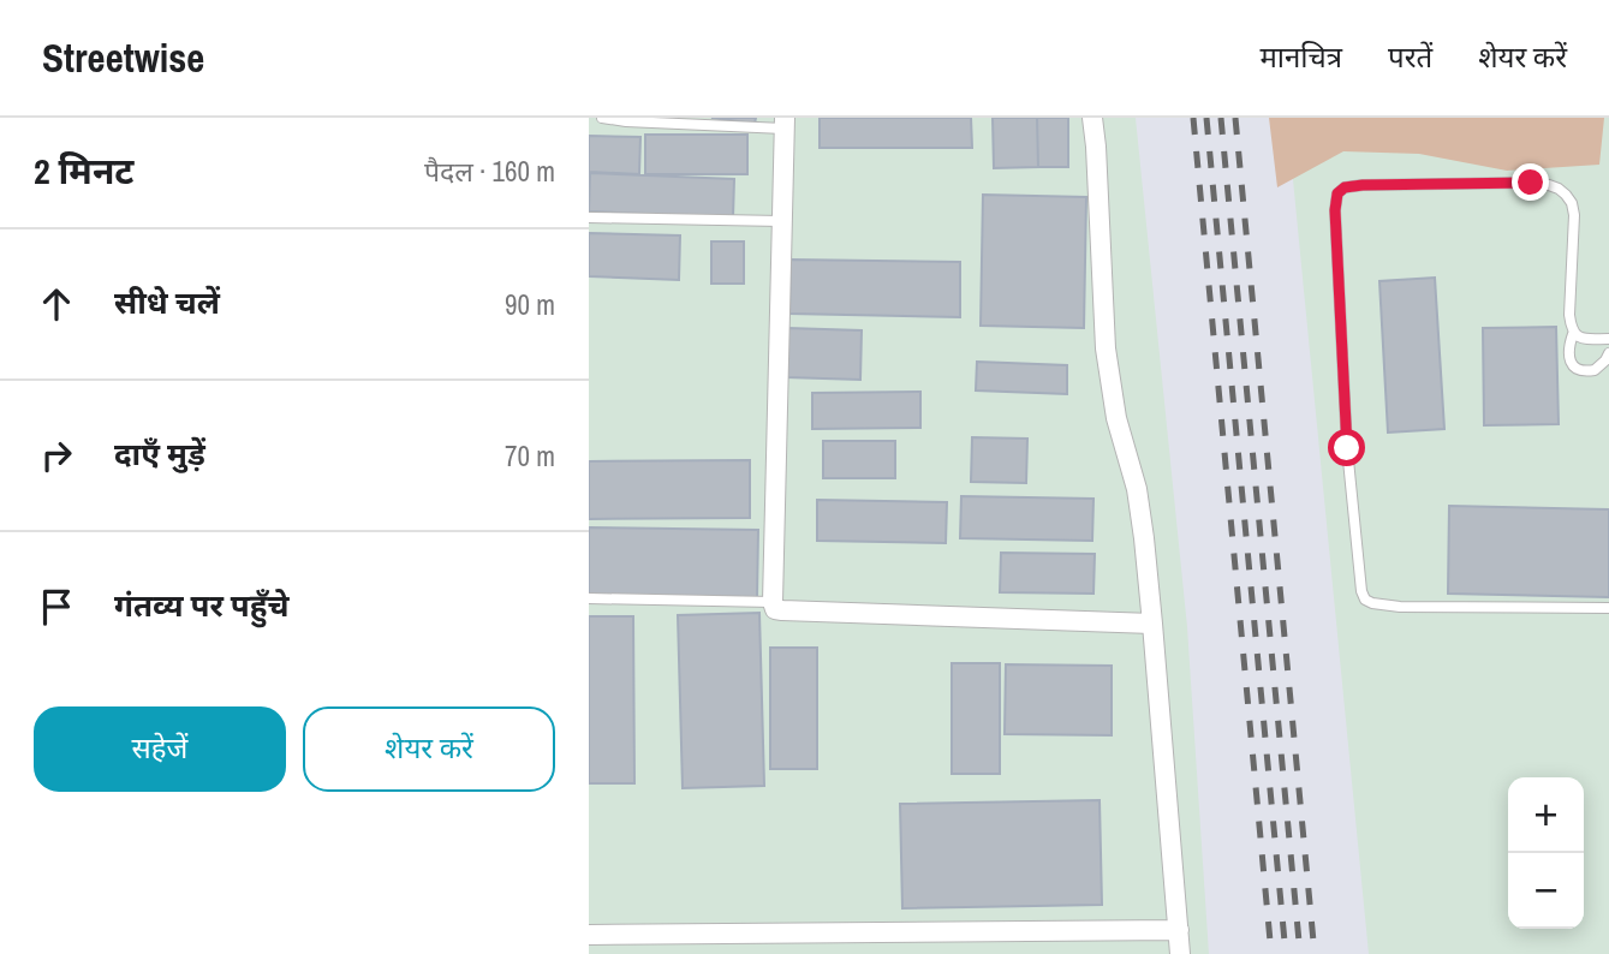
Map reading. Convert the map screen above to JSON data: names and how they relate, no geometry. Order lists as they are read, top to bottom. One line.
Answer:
{"page":{"header":"Streetwise","nav":["मानचित्र","परतें","शेयर करें"],"heading":["2 मिनट","पैदल · 160 m"],"list":[["सीधे चलें","90 m"],["दाएँ मुड़ें","70 m"],"गंतव्य पर पहुँचे"],"buttons":["सहेजें","शेयर करें"],"map_buttons":["+","−"]}}
